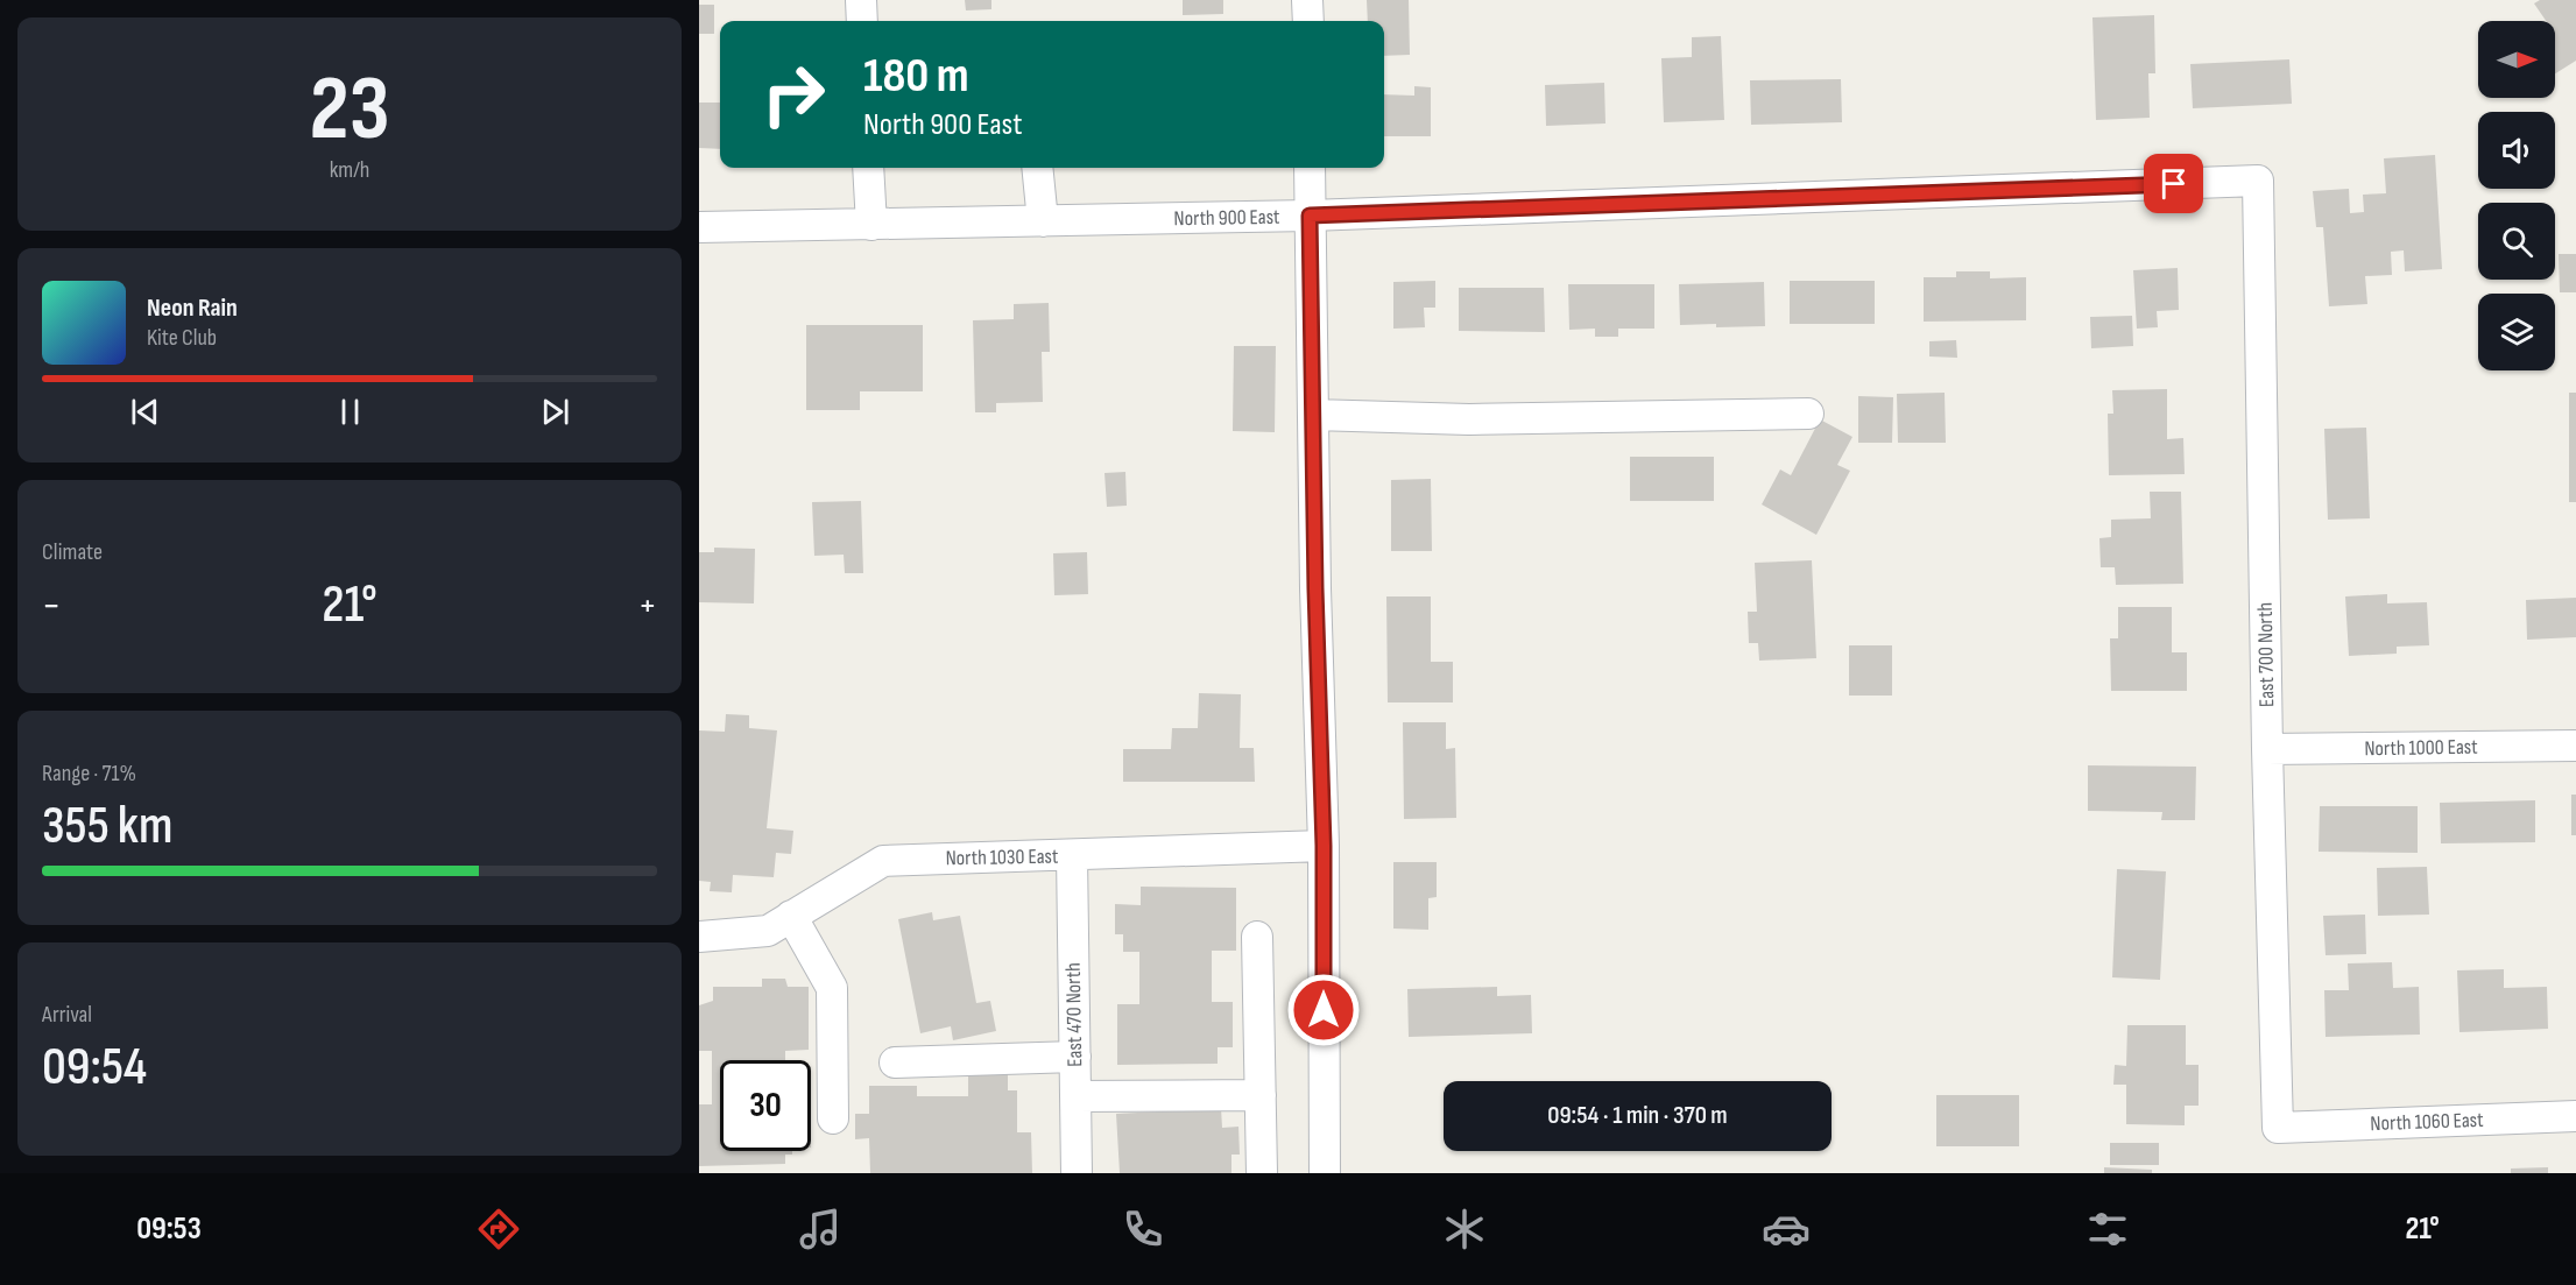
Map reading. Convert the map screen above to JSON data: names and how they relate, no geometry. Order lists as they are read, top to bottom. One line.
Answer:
{"streets":{"street":["North 900 East","East 700 North","North 1000 East","North 1030 East","East 470 North","North 1060 East"]},"crossings":[["North 900 East","East 700 North"],["East 700 North","North 1000 East"],["East 700 North","North 1060 East"],["North 1030 East","East 470 North"]],"north":"right","page":{"tile":[["23","km/h"],"Climate",["Range · 71%","355 km"],["Arrival","09:54"]],"turn":["180 m","North 900 East"],"song":["Neon Rain","Kite Club"],"heat":["−","21°","+"],"limit":"30","trip":"09:54 · 1 min · 370 m","tabs":["09:53","21°"]}}
